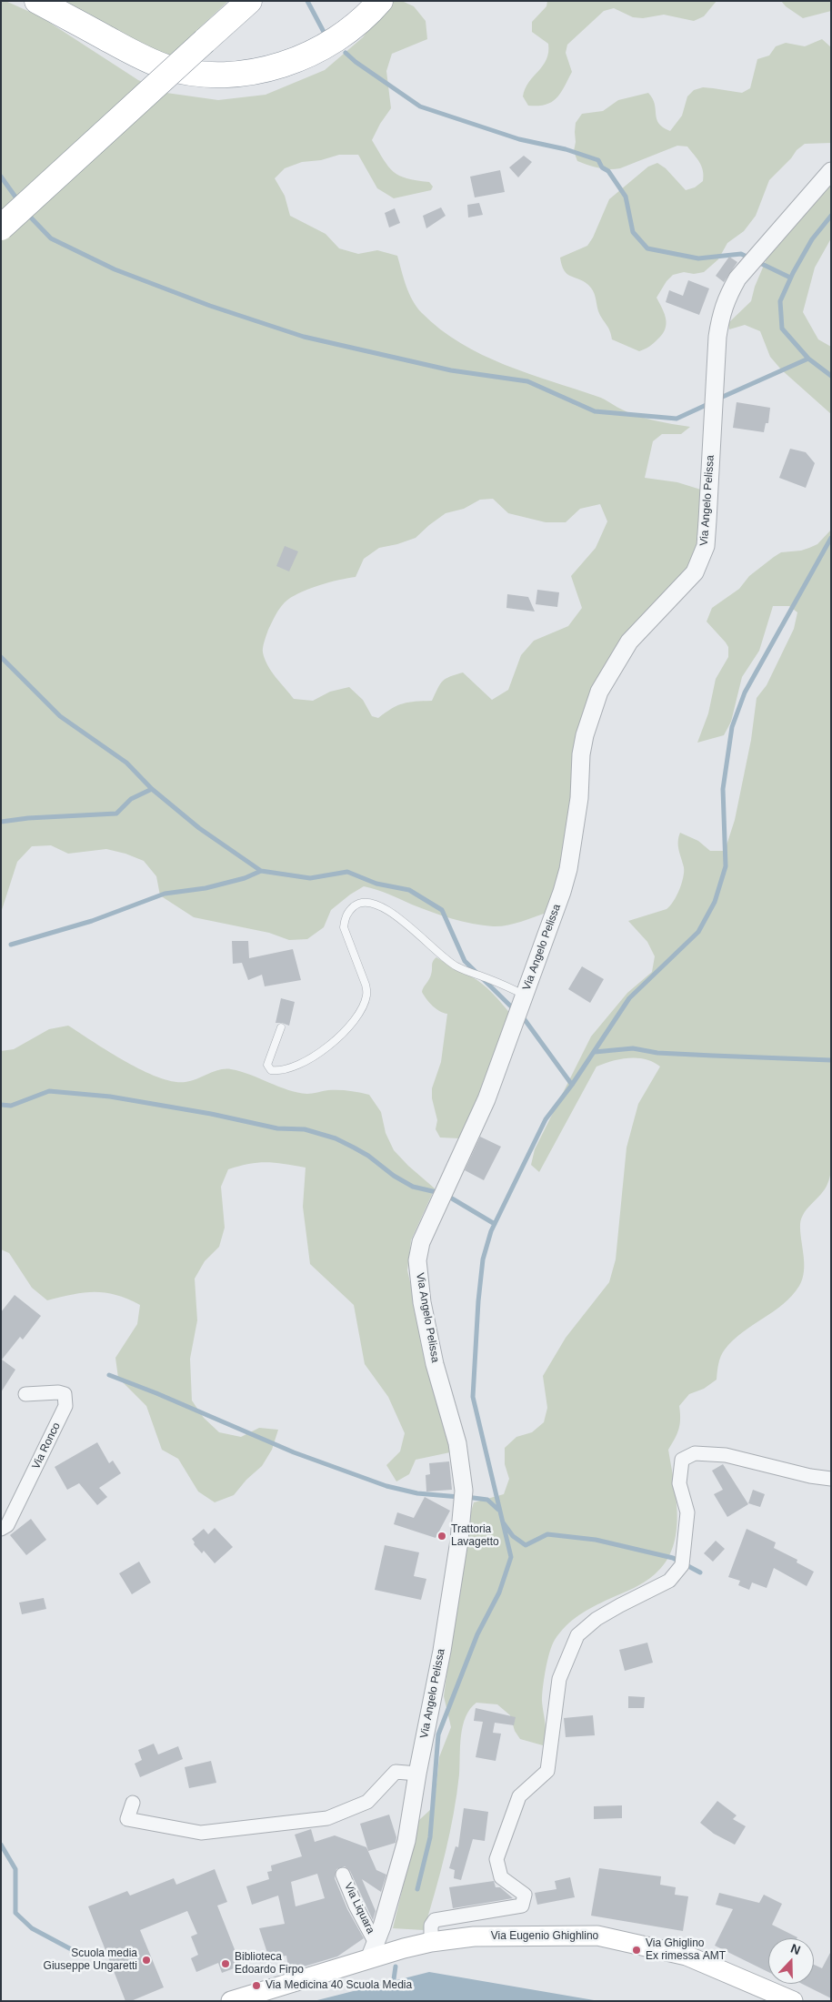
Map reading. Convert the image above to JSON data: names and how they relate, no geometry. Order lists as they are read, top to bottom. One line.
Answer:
{"streets":{"main road":["Via Eugenio Ghighlino"],"street":["Via Angelo Pelissa","Via Ronco","Via Liquara"]},"crossings":[["Via Angelo Pelissa","Via Liquara"],["Via Angelo Pelissa","Via Eugenio Ghighlino"],["Via Liquara","Via Eugenio Ghighlino"]],"places":["Trattoria Lavagetto","Via Ghiglino Ex rimessa AMT","Scuola media Giuseppe Ungaretti","Biblioteca Edoardo Firpo","Via Medicina 40 Scuola Media"],"north":"top"}
